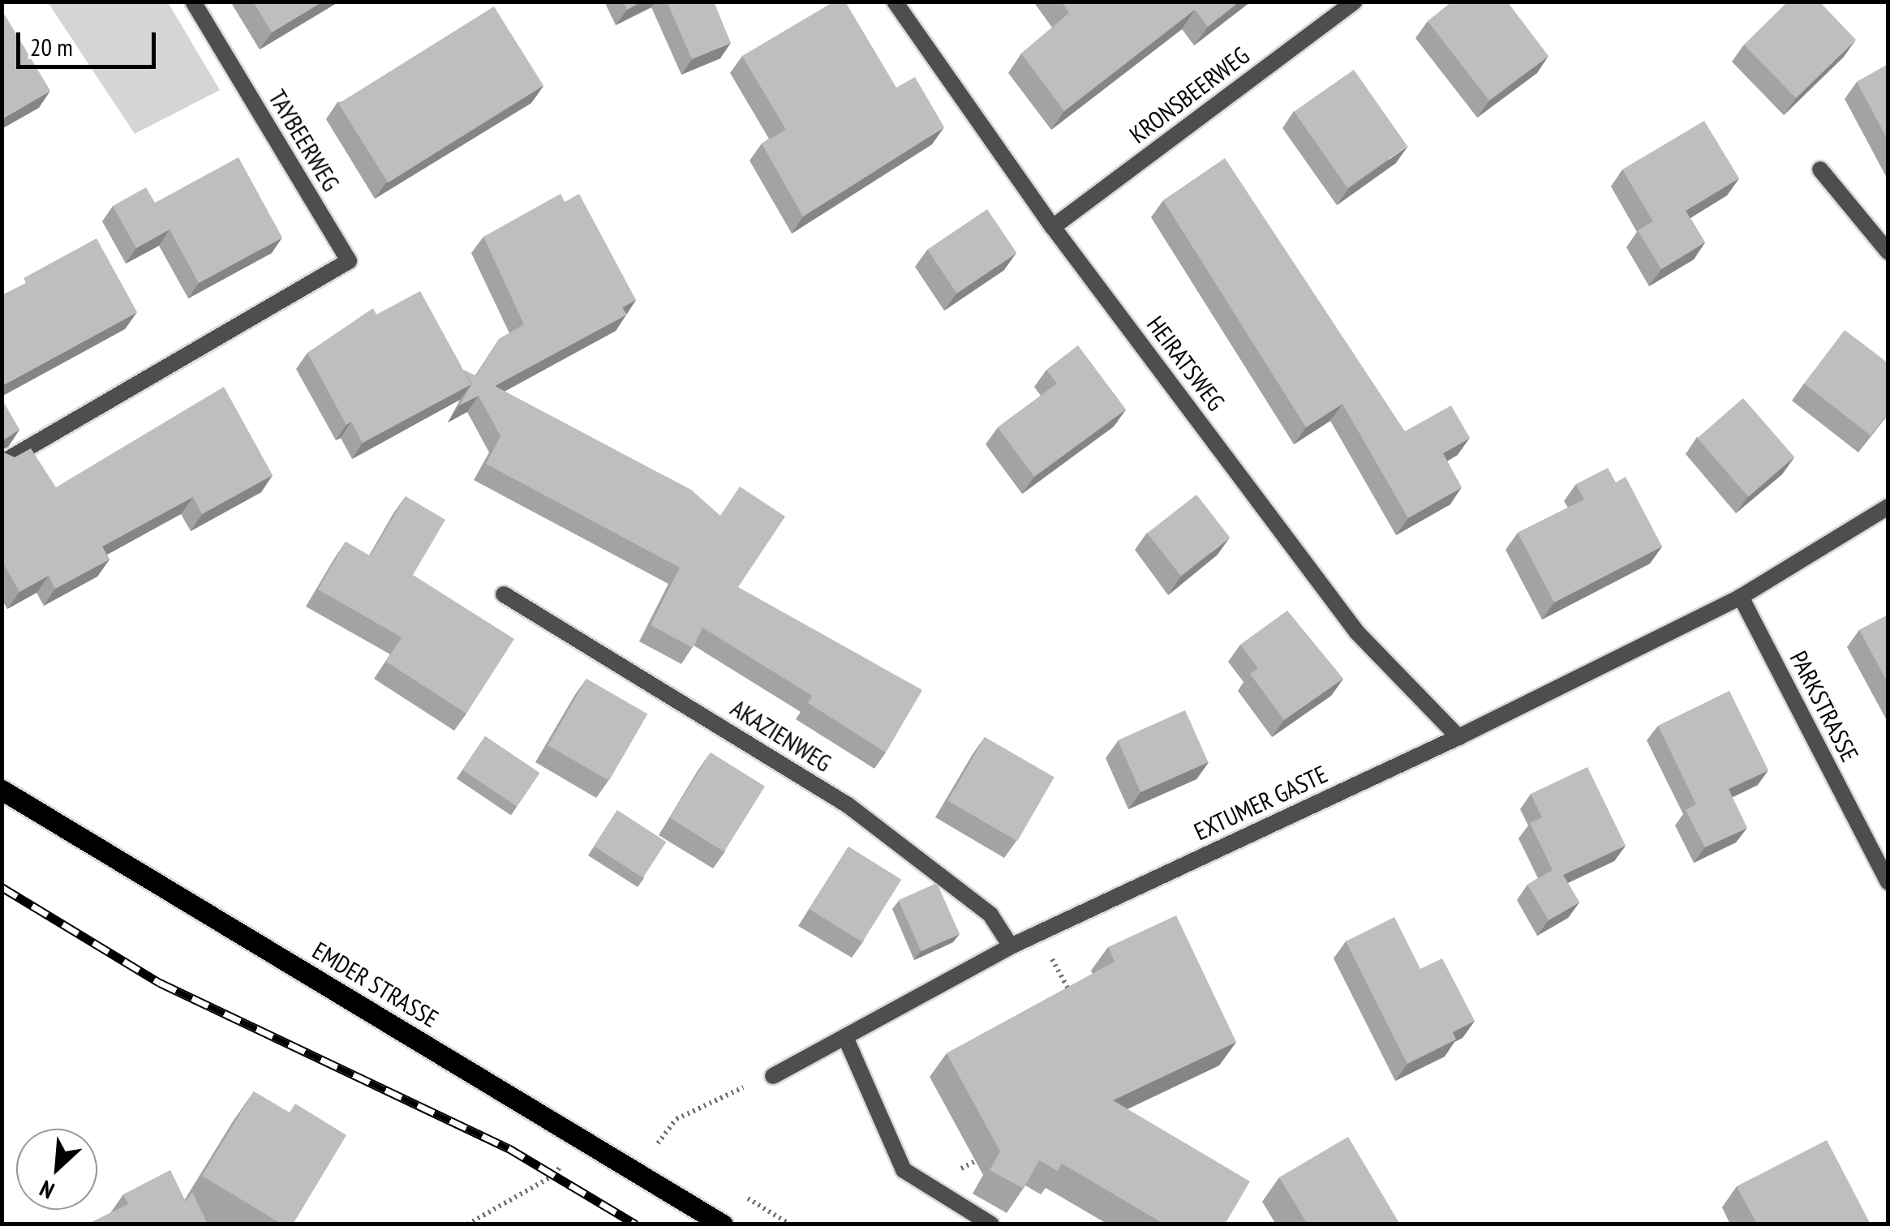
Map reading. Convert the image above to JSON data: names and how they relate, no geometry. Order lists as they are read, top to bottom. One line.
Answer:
{"streets":{"main road":["EMDER STRASSE"],"street":["KRONSBEERWEG","TAYBEERWEG","HEIRATSWEG","PARKSTRASSE","AKAZIENWEG","EXTUMER GASTE"]},"crossings":[["KRONSBEERWEG","HEIRATSWEG"],["HEIRATSWEG","EXTUMER GASTE"],["PARKSTRASSE","EXTUMER GASTE"],["AKAZIENWEG","EXTUMER GASTE"]],"scale_bar":"20 m","north":"bottom left"}
